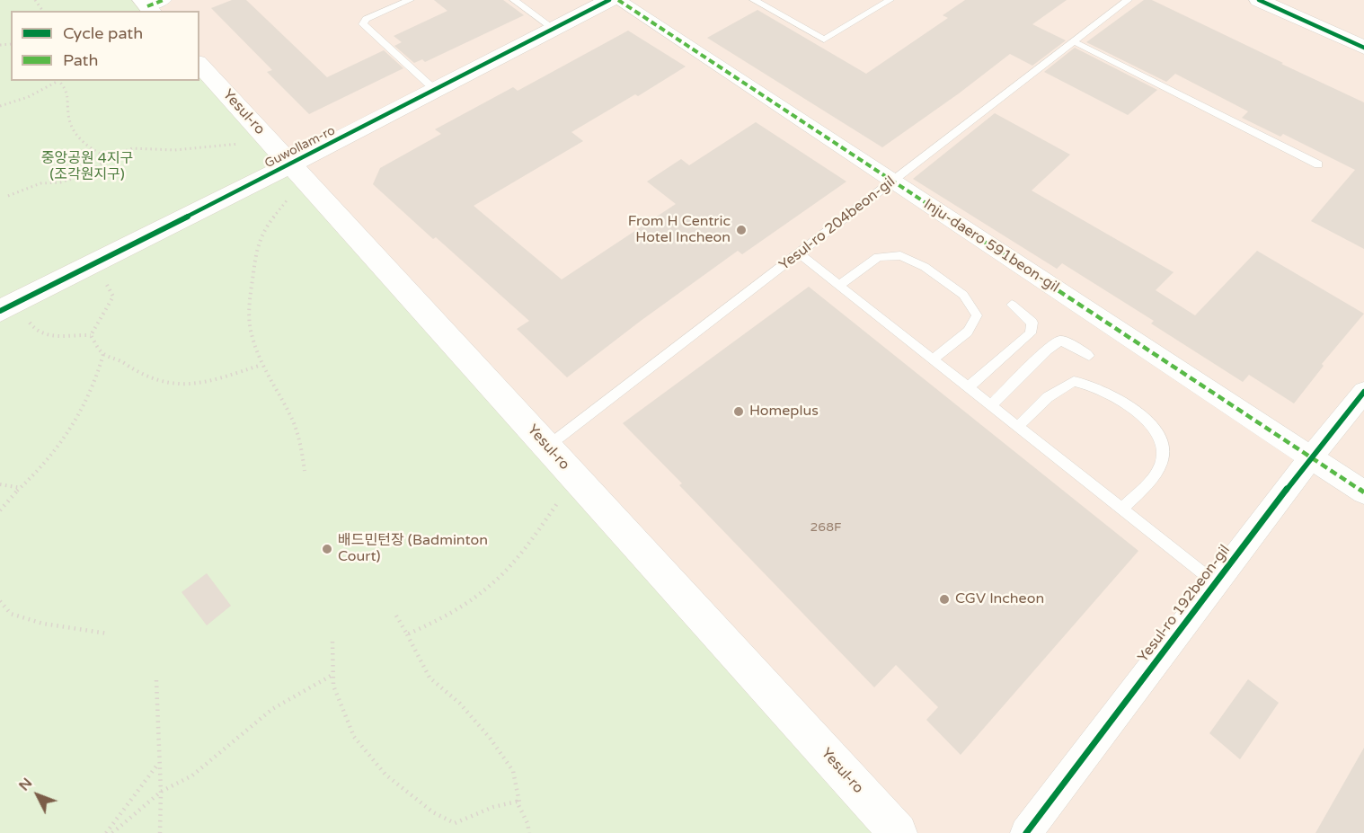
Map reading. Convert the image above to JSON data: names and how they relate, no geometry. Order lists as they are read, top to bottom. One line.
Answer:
{"streets":{"main road":["Yesul-ro","Guwollam-ro"],"street":["Inju-daero 591beon-gil","Yesul-ro 192beon-gil"],"lane":["Yesul-ro 204beon-gil"]},"crossings":[["Yesul-ro","Guwollam-ro"],["Yesul-ro","Yesul-ro 204beon-gil"],["Yesul-ro 204beon-gil","Inju-daero 591beon-gil"],["Inju-daero 591beon-gil","Yesul-ro 192beon-gil"]],"parks":["중앙공원 4지구 (조각원지구)"],"places":["From H Centric Hotel Incheon","Homeplus","배드민턴장 (Badminton Court)","CGV Incheon"],"house_numbers":["268F"],"legend":["Cycle path","Path"],"north":"top left"}
